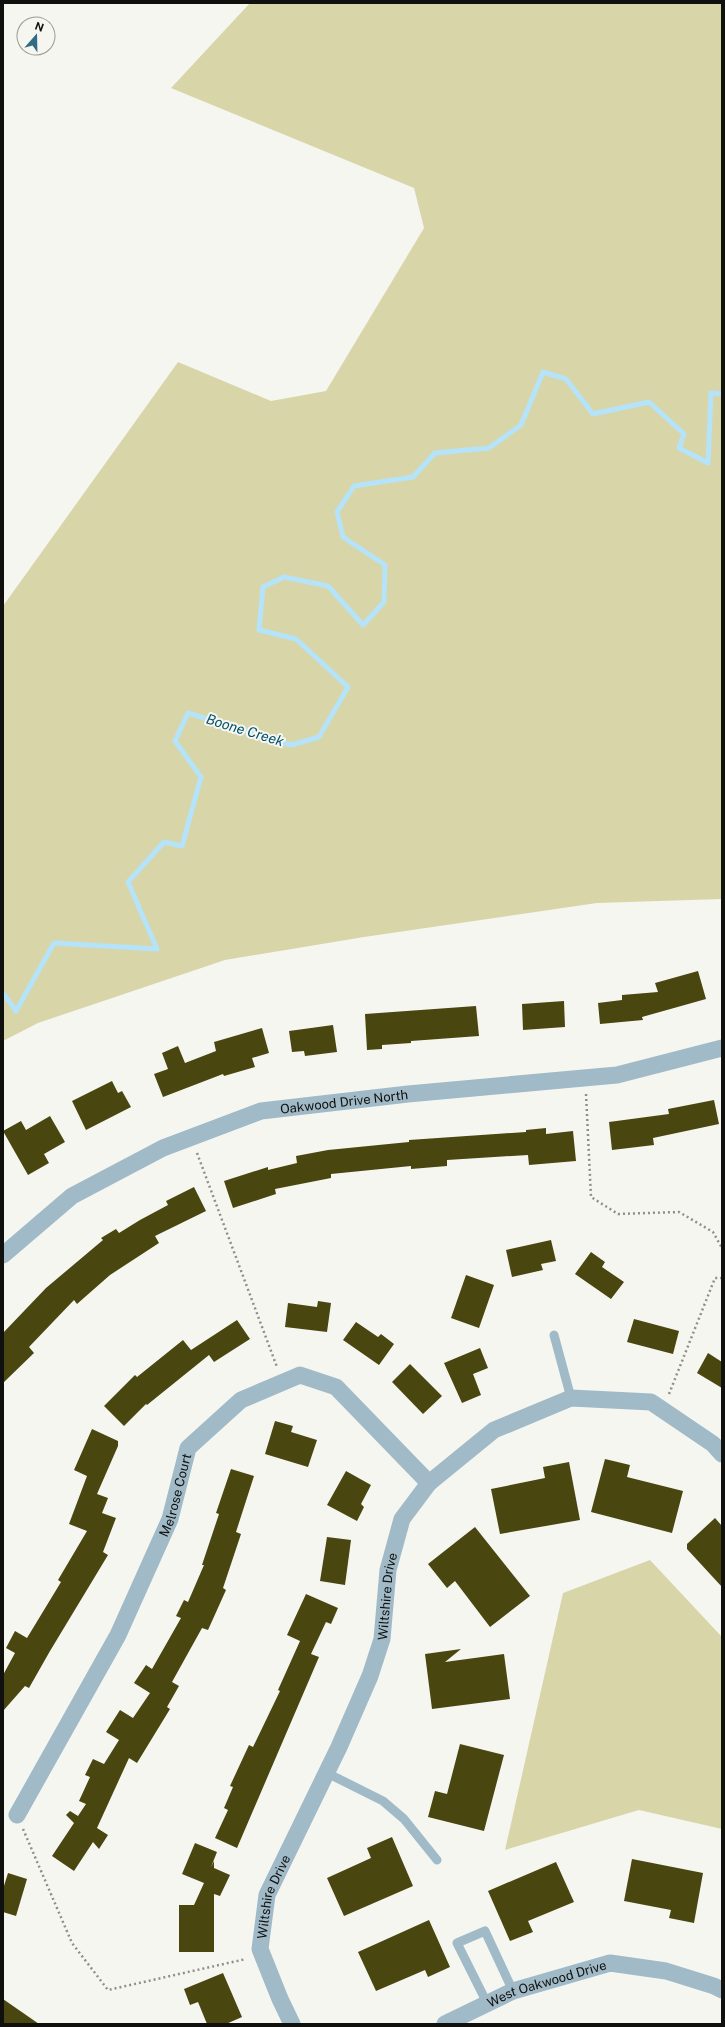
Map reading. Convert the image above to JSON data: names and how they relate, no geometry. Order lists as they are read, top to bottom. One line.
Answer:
{"streets":{"street":["Oakwood Drive North","Melrose Court","Wiltshire Drive","West Oakwood Drive"]},"crossings":[["Melrose Court","Wiltshire Drive"]],"water":["Boone Creek"],"north":"top"}
